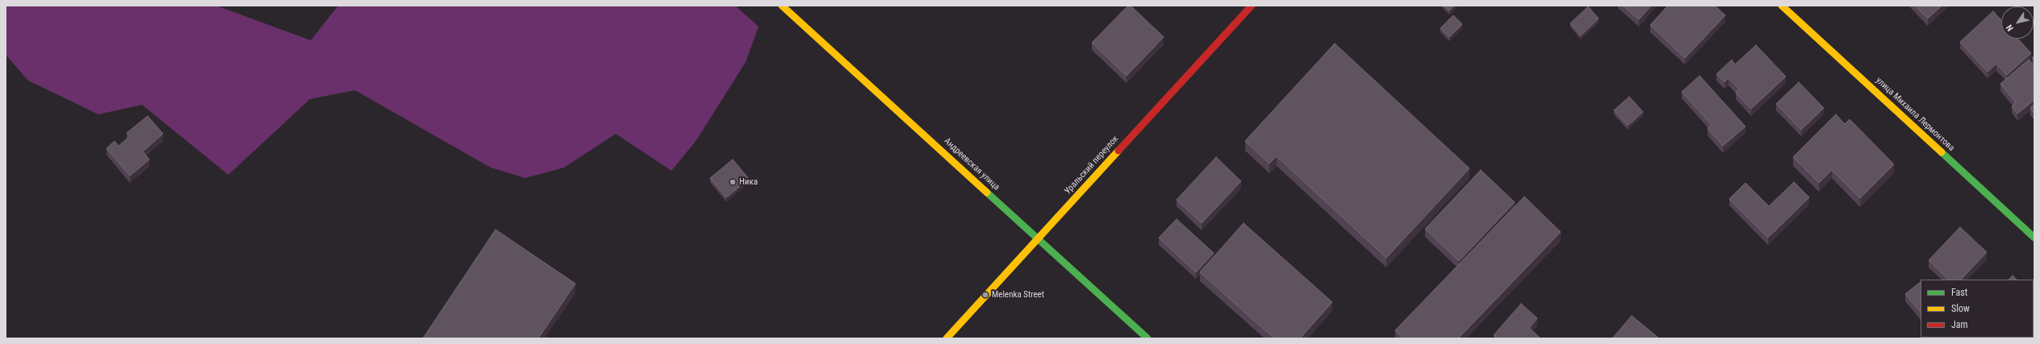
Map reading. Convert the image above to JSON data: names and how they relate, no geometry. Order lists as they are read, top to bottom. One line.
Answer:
{"streets":{"street":["улица Михаила Лермонтова","Андреевская улица","Уральский переулок"]},"crossings":[["Андреевская улица","Уральский переулок"]],"places":["Ника","Melenka Street"],"legend":["Fast","Slow","Jam"],"north":"bottom left"}
